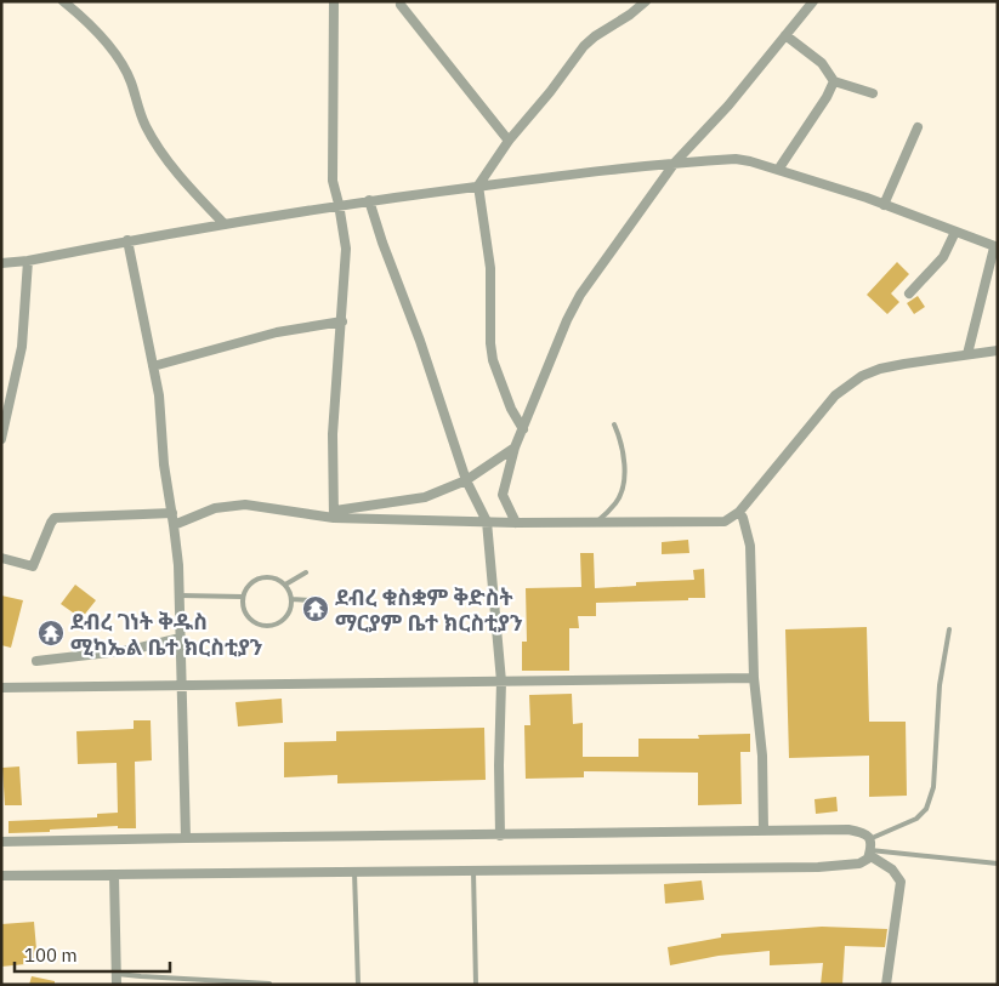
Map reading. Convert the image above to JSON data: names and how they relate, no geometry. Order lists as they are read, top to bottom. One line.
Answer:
{"places":{"temple":["ደብረ ቁስቋም ቅድስት ማርያም ቤተ ክርስቲያን","ደብረ ገነት ቅዱስ ሚካኤል ቤተ ክርስቲያን"]},"scale_bar":"100 m"}
